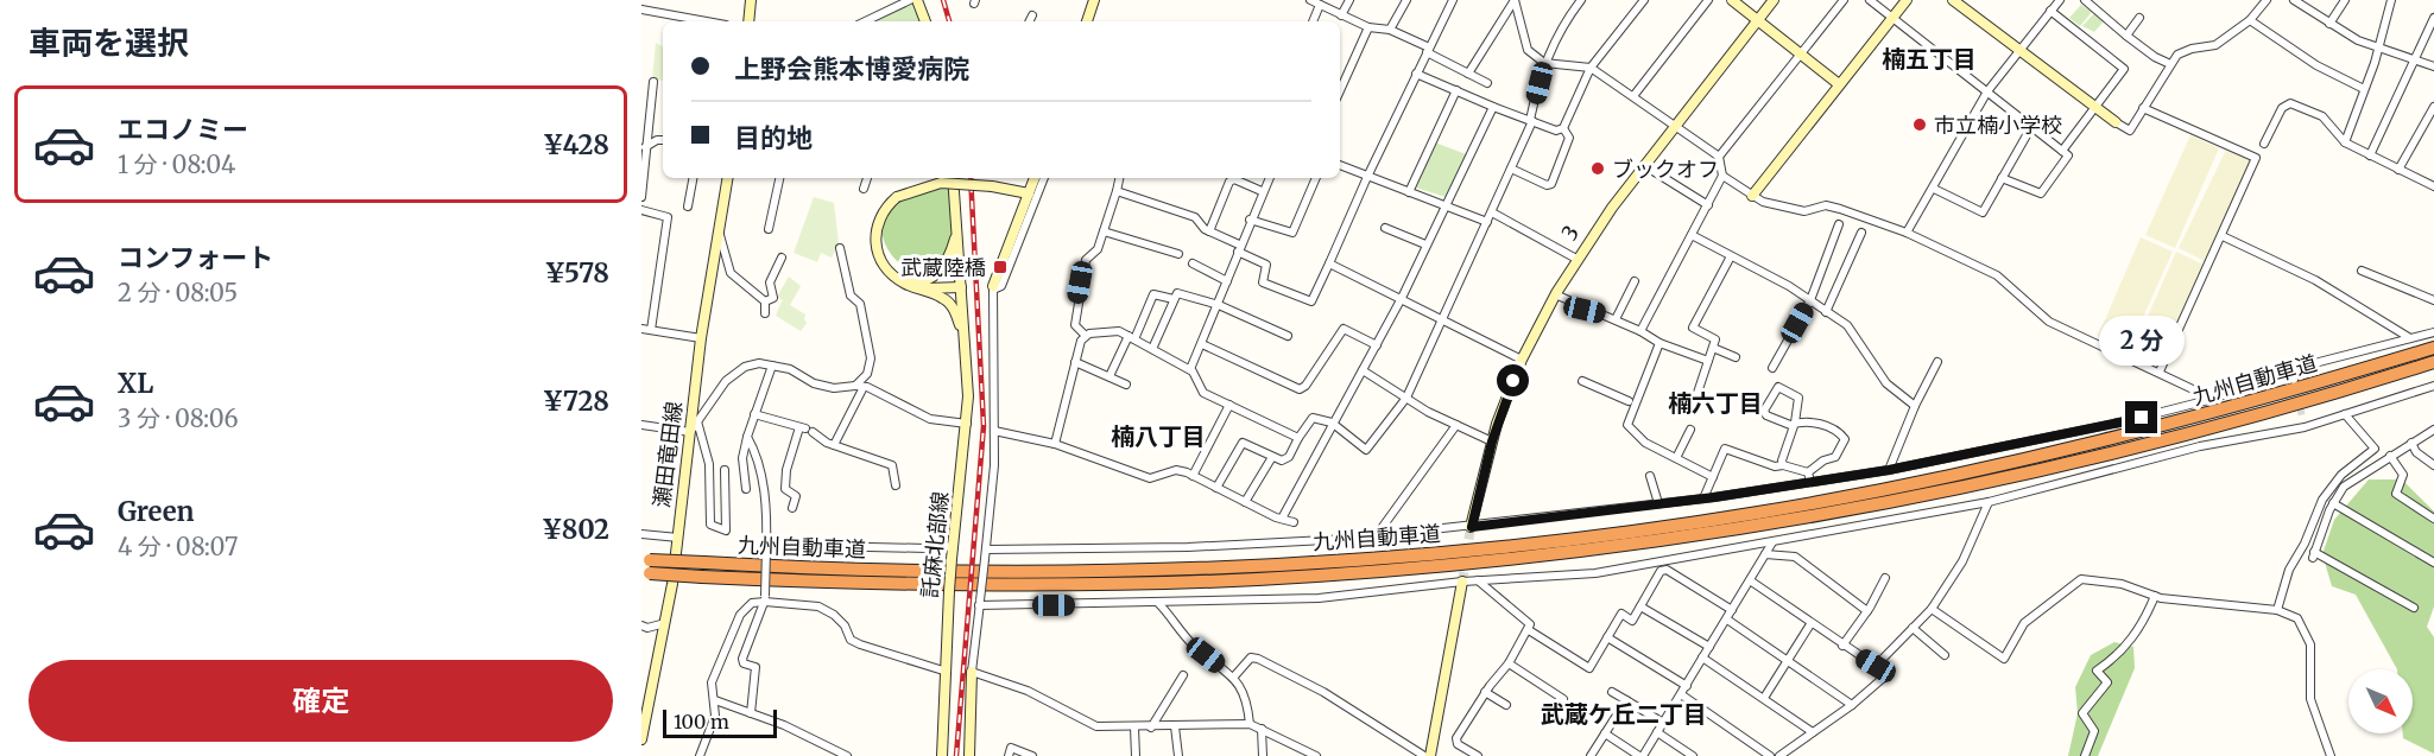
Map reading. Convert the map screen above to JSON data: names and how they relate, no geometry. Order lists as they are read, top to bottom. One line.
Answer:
{"streets":{"highway":["九州自動車道"],"main road":["3","瀬田竜田線","託麻北部線"]},"districts":["楠五丁目","楠六丁目","楠八丁目","武蔵ケ丘二丁目"],"places":{"other":["市立楠小学校","ブックオフ"],"transit":["武蔵陸橋"]},"scale_bar":"100 m","north":"bottom right","page":{"heading":"車両を選択","banner":["上野会熊本博愛病院","目的地"],"list":[{"name":"エコノミー","note":"1 分 · 08:04","value":"¥428"},{"name":"コンフォート","note":"2 分 · 08:05","value":"¥578"},{"name":"XL","note":"3 分 · 08:06","value":"¥728"},{"name":"Green","note":"4 分 · 08:07","value":"¥802"}],"bubble":"2 分","buttons":"確定","scale":"100 m"}}
